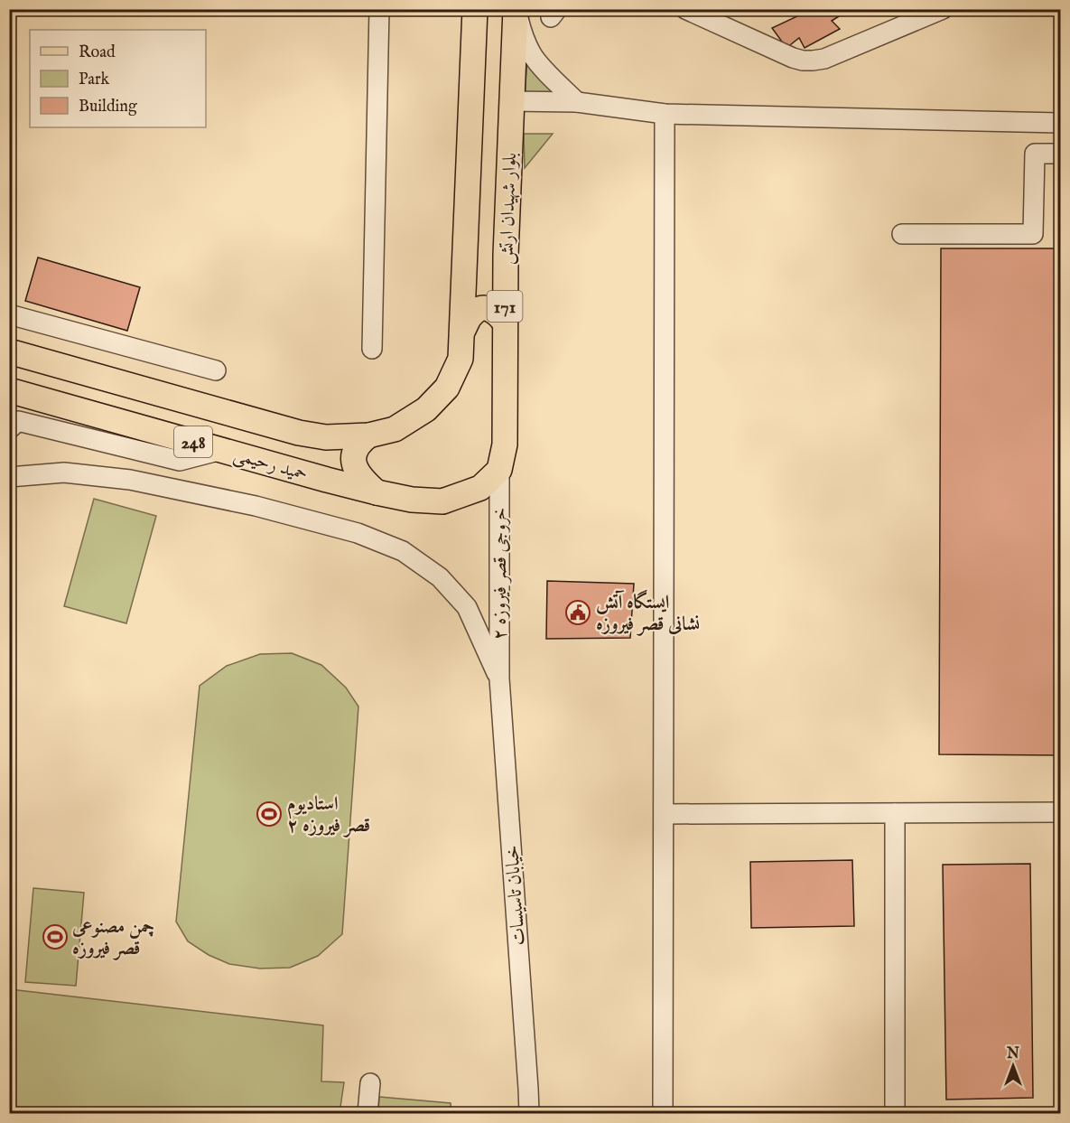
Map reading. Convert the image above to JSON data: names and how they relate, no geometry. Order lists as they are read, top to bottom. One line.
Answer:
{"streets":{"main road":["بلوار شهیدان ارتش","171","248","حمید رحیمی"],"street":["خروجی قصر فیروزه ۲","خیابان تاسیسات"]},"crossings":[["بلوار شهیدان ارتش","خروجی قصر فیروزه ۲"],["171","حمید رحیمی"],["خروجی قصر فیروزه ۲","خیابان تاسیسات"]],"places":{"public building":["ایستگاه آتش نشانی قصر فیروزه"],"sports":["استادیوم قصر فیروزه ۲","چمن مصنوعی قصر فیروزه"]},"legend":["Road","Park","Building"],"north":"top"}
